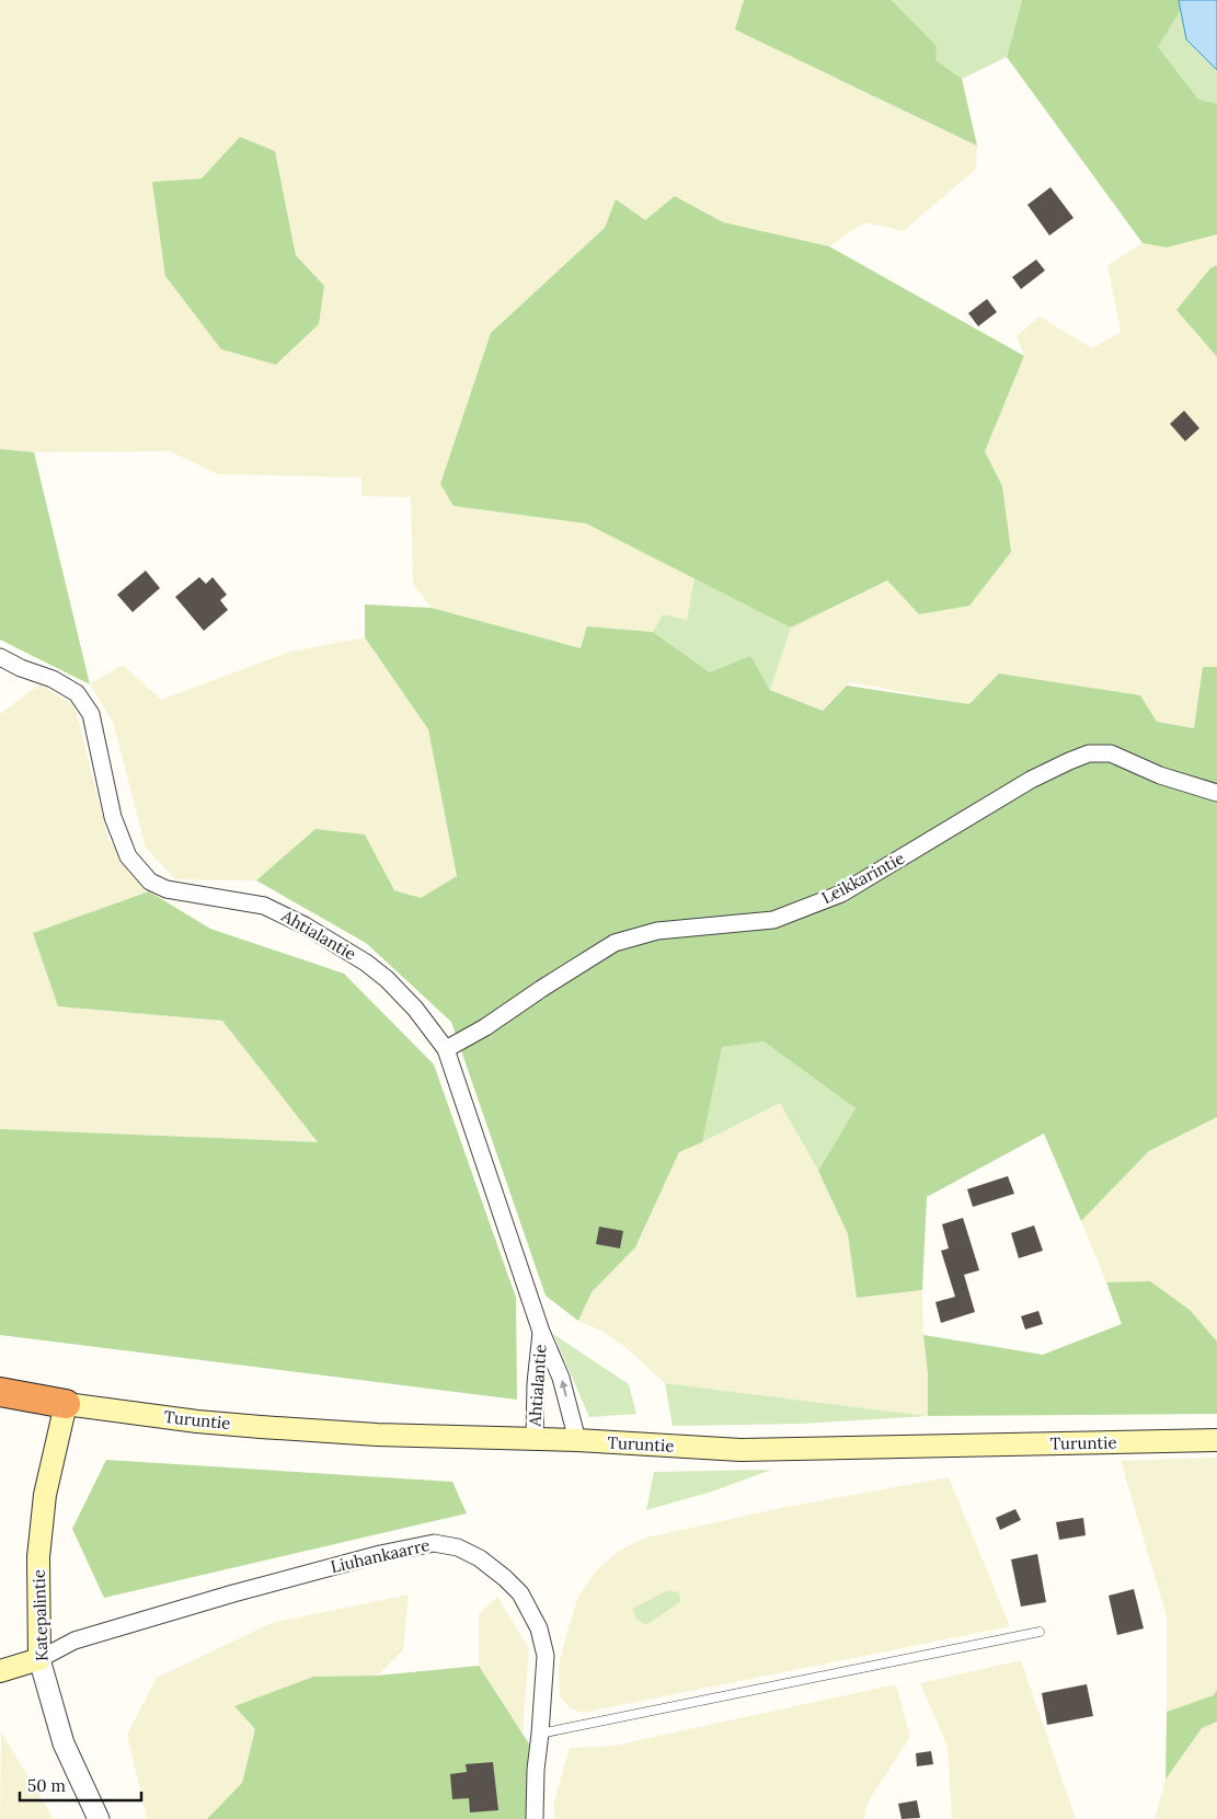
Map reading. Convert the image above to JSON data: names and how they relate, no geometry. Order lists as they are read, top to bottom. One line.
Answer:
{"streets":{"main road":["Turuntie","Katepalintie"],"street":["Leikkarintie","Ahtialantie","Liuhankaarre"]},"crossings":[["Leikkarintie","Ahtialantie"],["Ahtialantie","Turuntie"],["Turuntie","Katepalintie"],["Liuhankaarre","Katepalintie"]],"scale_bar":"50 m"}
